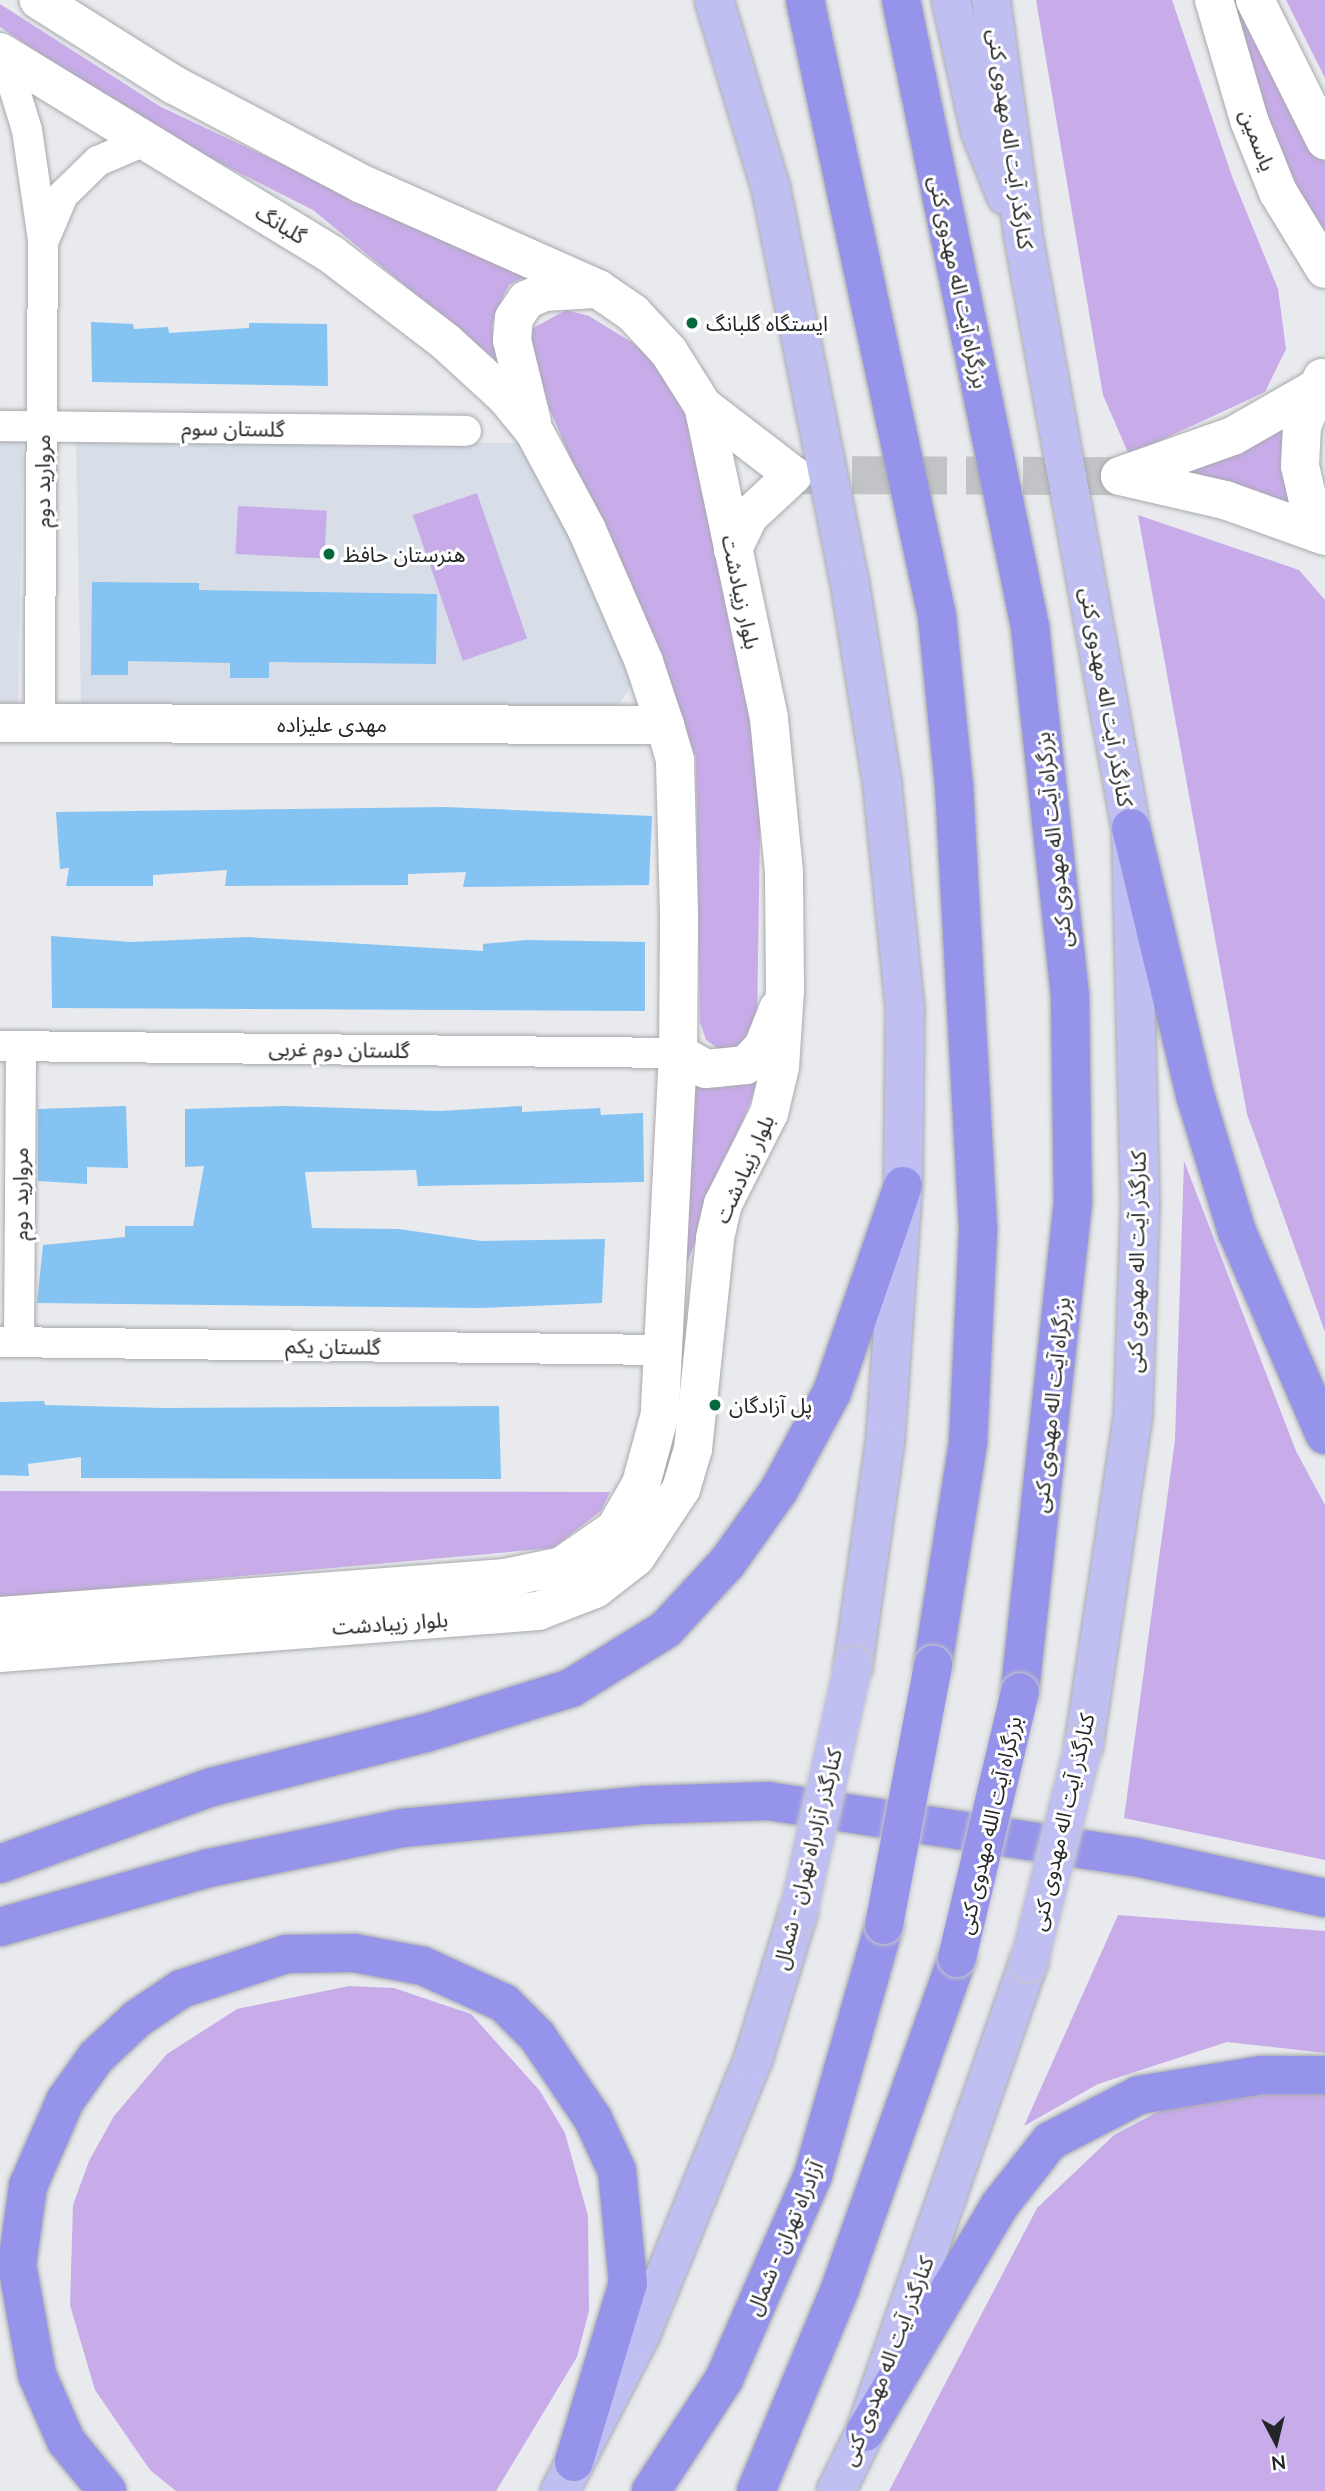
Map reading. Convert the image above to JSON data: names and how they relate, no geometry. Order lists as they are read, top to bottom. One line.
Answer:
{"streets":{"highway":["بزرگراه آیت اله مهدوی کنی","بزرگراه آیت الله مهدوی کنی","آزادراه تهران - شمال"],"main road":["کنارگذر آیت اله مهدوی کنی","کنارگذر آزادراه تهران - شمال"],"street":["یاسمین","گلبانگ","گلستان سوم","مروارید دوم","بلوار زیبادشت","مهدی علیزاده","گلستان دوم غربی","گلستان یکم"]},"crossings":[["گلبانگ","مروارید دوم"],["گلبانگ","بلوار زیبادشت"],["بزرگراه آیت اله مهدوی کنی","بزرگراه آیت الله مهدوی کنی"],["گلستان سوم","مروارید دوم"],["مروارید دوم","مهدی علیزاده"],["مروارید دوم","گلستان دوم غربی"],["مروارید دوم","گلستان یکم"],["بلوار زیبادشت","مهدی علیزاده"],["بلوار زیبادشت","گلستان دوم غربی"],["بلوار زیبادشت","گلستان یکم"]],"places":["ایستگاه گلبانگ","هنرستان حافظ","پل آزادگان"],"north":"bottom"}
